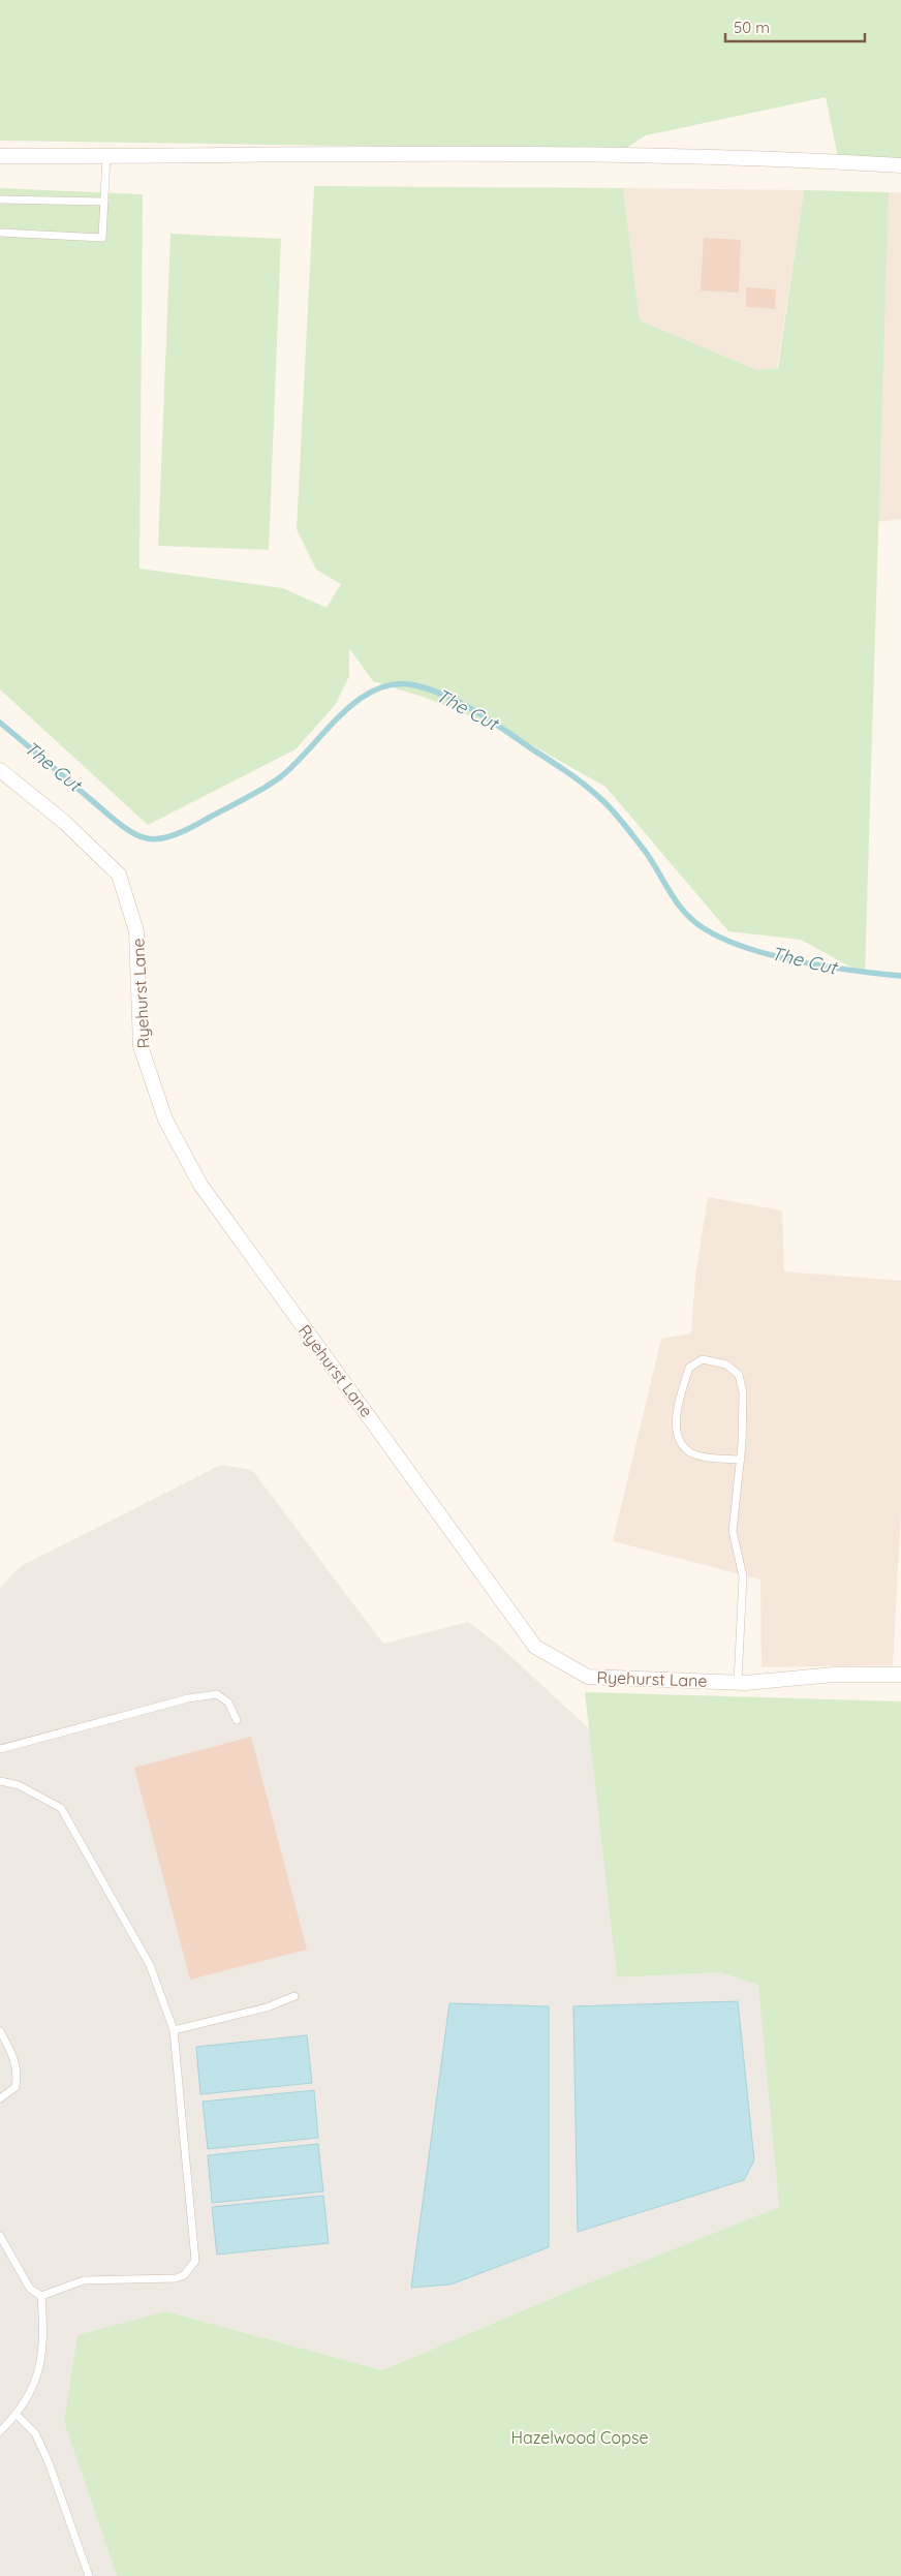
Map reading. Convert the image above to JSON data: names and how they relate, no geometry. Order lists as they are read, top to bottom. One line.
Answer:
{"streets":{"street":["Ryehurst Lane"]},"water":["The Cut"],"parks":["Hazelwood Copse"],"scale_bar":"50 m"}
